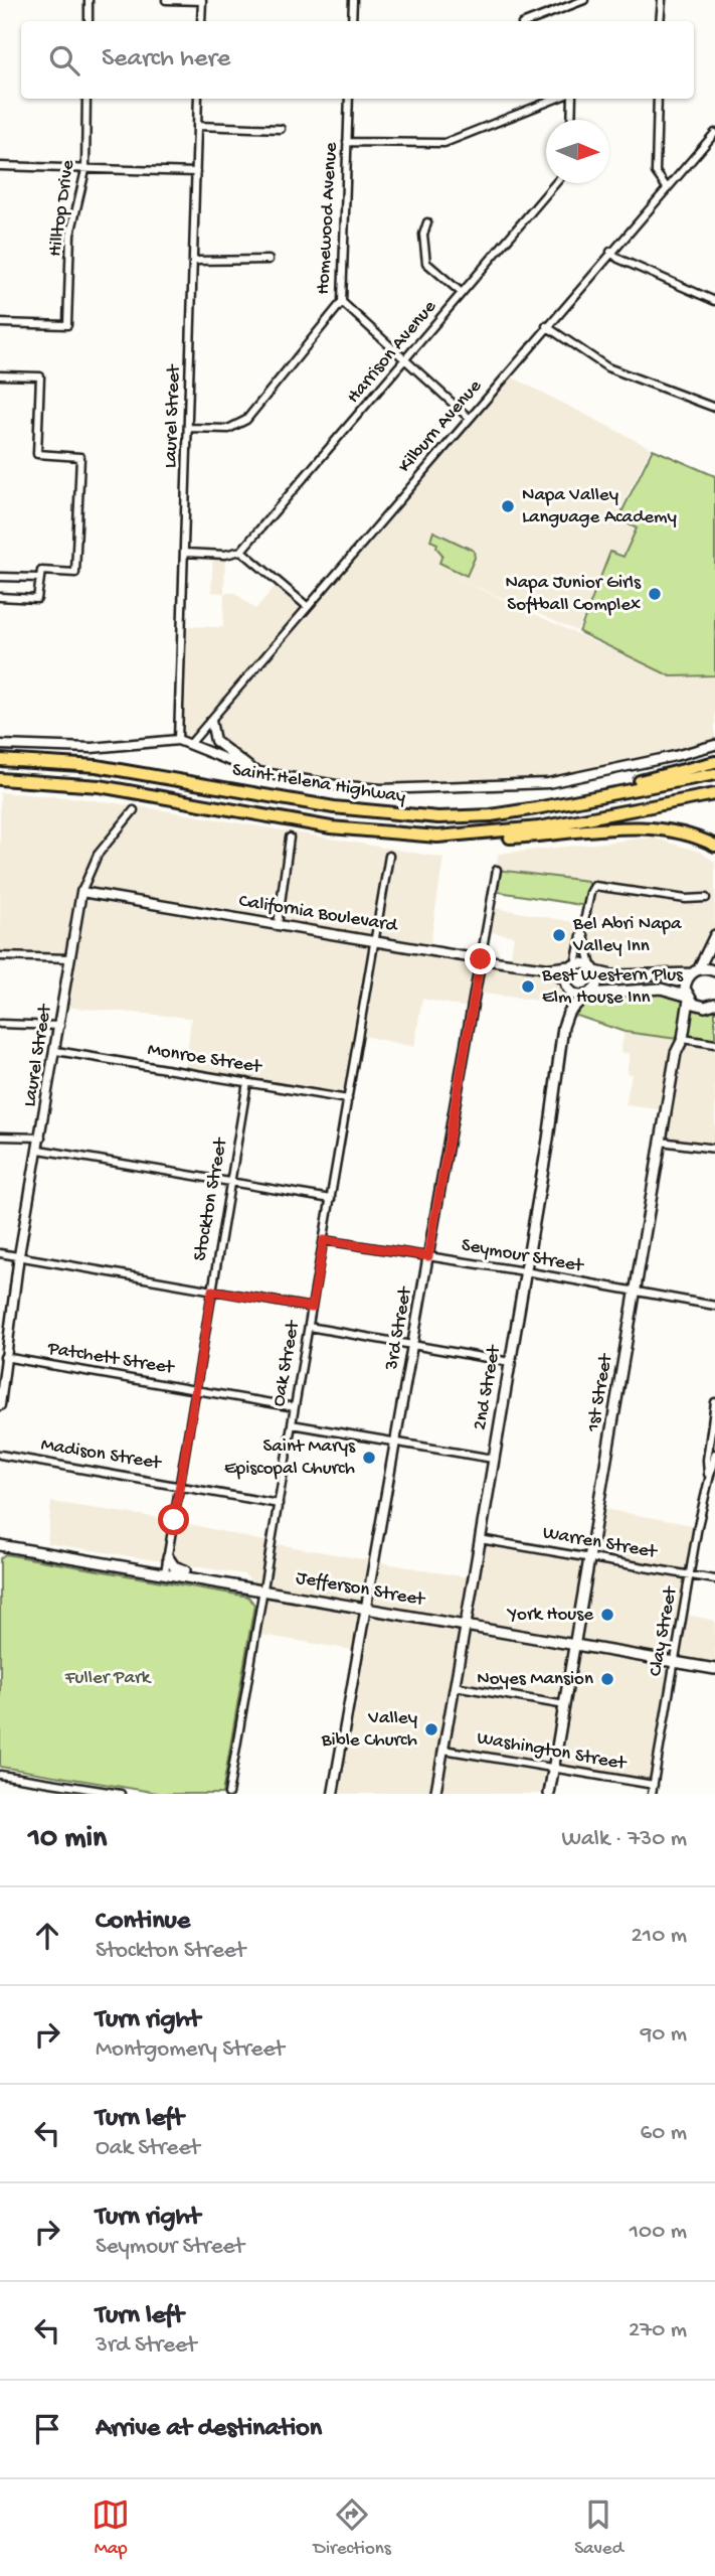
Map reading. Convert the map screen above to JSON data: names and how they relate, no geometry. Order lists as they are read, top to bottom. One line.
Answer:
{"streets":{"highway":["Saint Helena Highway"],"main road":["2nd Street","1st Street","Jefferson Street"],"street":["Hilltop Drive","Homewood Avenue","Harrison Avenue","Laurel Street","Kilburn Avenue","California Boulevard","Monroe Street","Stockton Street","Seymour Street","3rd Street","Patchett Street","Oak Street","Madison Street","Warren Street","Clay Street","Washington Street"]},"crossings":[["Homewood Avenue","Laurel Street"],["Laurel Street","California Boulevard"],["Laurel Street","Monroe Street"],["Laurel Street","Patchett Street"],["California Boulevard","3rd Street"],["California Boulevard","Oak Street"],["California Boulevard","2nd Street"],["Monroe Street","Stockton Street"],["Monroe Street","Oak Street"],["Stockton Street","Patchett Street"],["Stockton Street","Madison Street"],["Stockton Street","Jefferson Street"],["Seymour Street","3rd Street"],["Seymour Street","Oak Street"],["Seymour Street","2nd Street"],["Seymour Street","1st Street"],["3rd Street","Jefferson Street"],["Patchett Street","Oak Street"],["Oak Street","Madison Street"],["Oak Street","Jefferson Street"],["2nd Street","Warren Street"],["2nd Street","Jefferson Street"],["2nd Street","Washington Street"],["1st Street","Warren Street"],["1st Street","Jefferson Street"],["1st Street","Washington Street"],["Warren Street","Clay Street"],["Jefferson Street","Clay Street"],["Clay Street","Washington Street"]],"parks":["Fuller Park"],"places":["Napa Valley Language Academy","Napa Junior Girls Softball Complex","Bel Abri Napa Valley Inn","Best Western Plus Elm House Inn","Saint Marys Episcopal Church","York House","Noyes Mansion","Valley Bible Church"],"north":"right","page":{"search":"Search here","heading":["10 min","Walk · 730 m"],"list":[["Continue","Stockton Street","210 m"],["Turn right","Montgomery Street","90 m"],["Turn left","Oak Street","60 m"],["Turn right","Seymour Street","100 m"],["Turn left","3rd Street","270 m"],"Arrive at destination"],"nav":["Map","Directions","Saved"]}}
